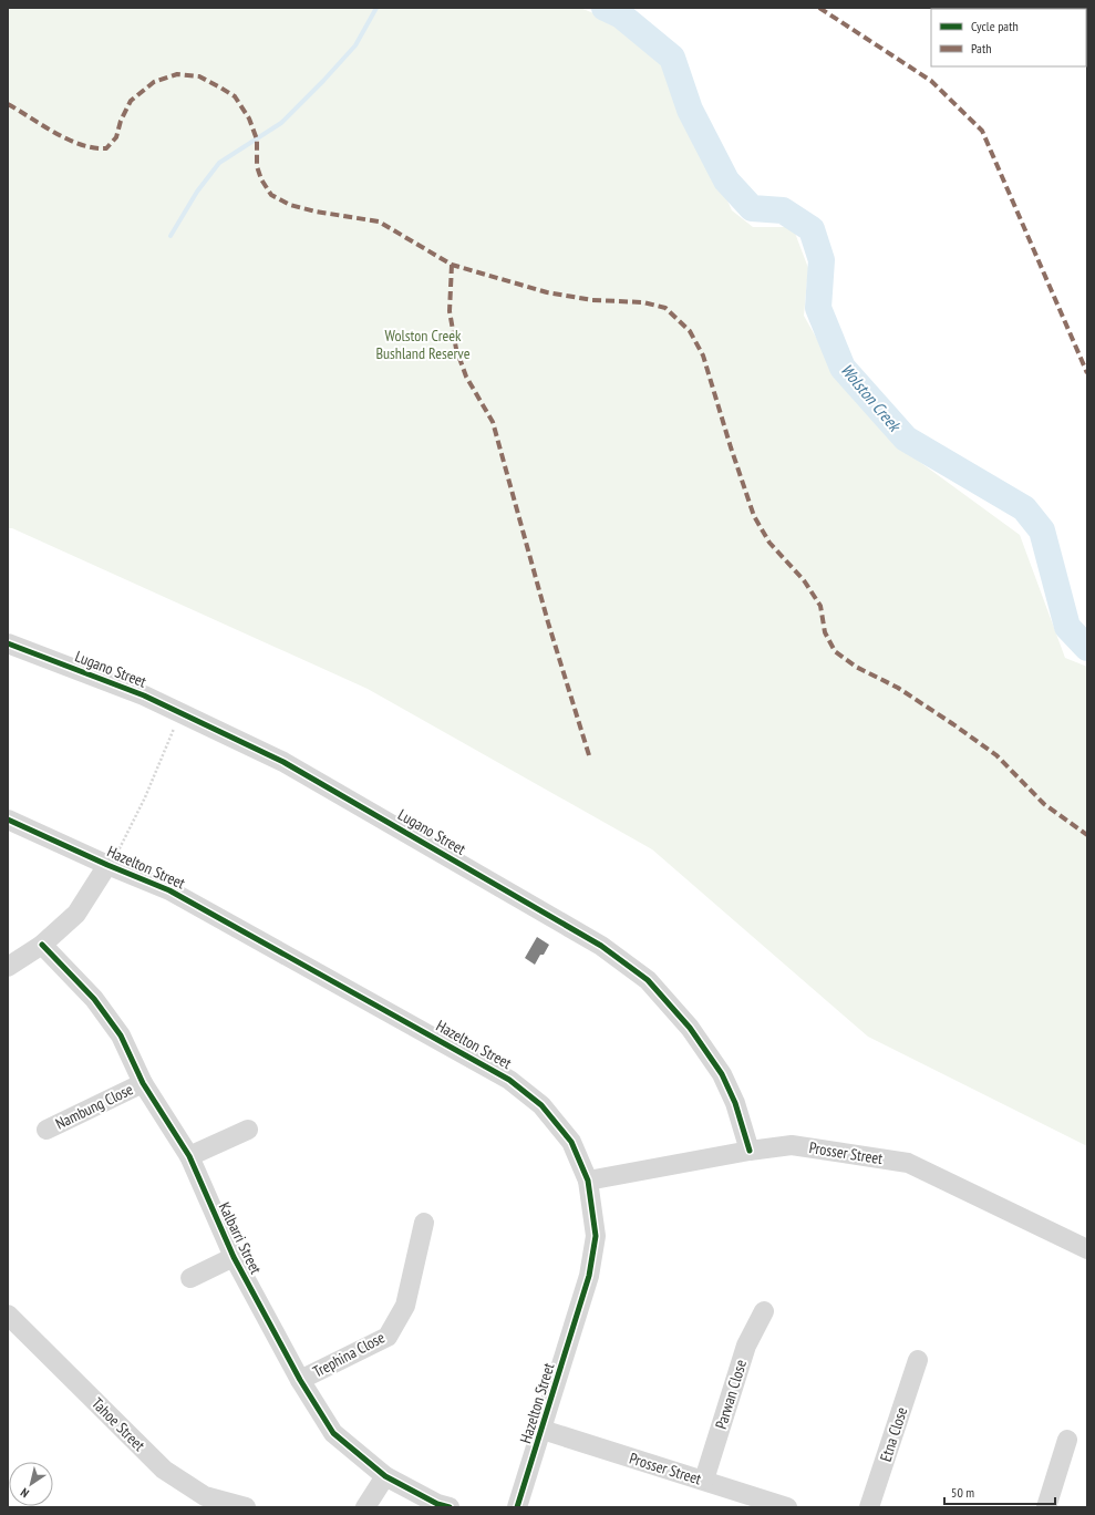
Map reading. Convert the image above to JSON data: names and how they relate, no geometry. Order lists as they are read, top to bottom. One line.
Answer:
{"streets":{"street":["Lugano Street","Hazelton Street","Nambung Close","Prosser Street","Kalbarri Street","Trephina Close","Parwan Close","Tahoe Street","Etna Close"]},"crossings":[["Lugano Street","Prosser Street"],["Hazelton Street","Prosser Street"],["Nambung Close","Kalbarri Street"],["Prosser Street","Parwan Close"],["Kalbarri Street","Trephina Close"]],"water":["Wolston Creek"],"parks":["Wolston Creek Bushland Reserve"],"legend":["Cycle path","Path"],"scale_bar":"50 m","north":"bottom left"}
